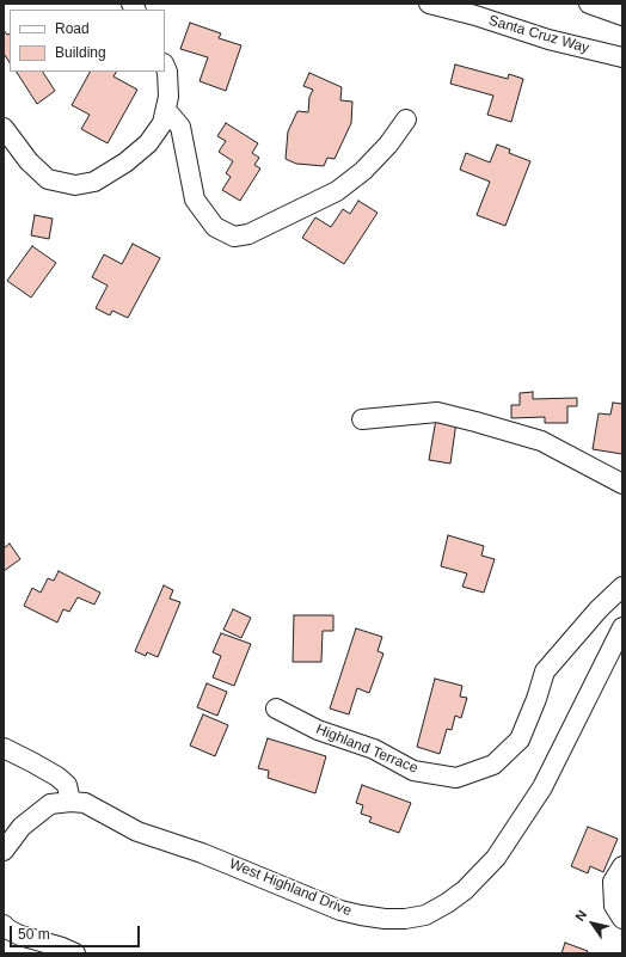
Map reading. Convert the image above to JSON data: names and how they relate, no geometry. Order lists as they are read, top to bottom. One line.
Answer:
{"streets":{"street":["Santa Cruz Way","Highland Terrace","West Highland Drive"]},"legend":["Road","Building"],"scale_bar":"50 m","north":"top left"}
